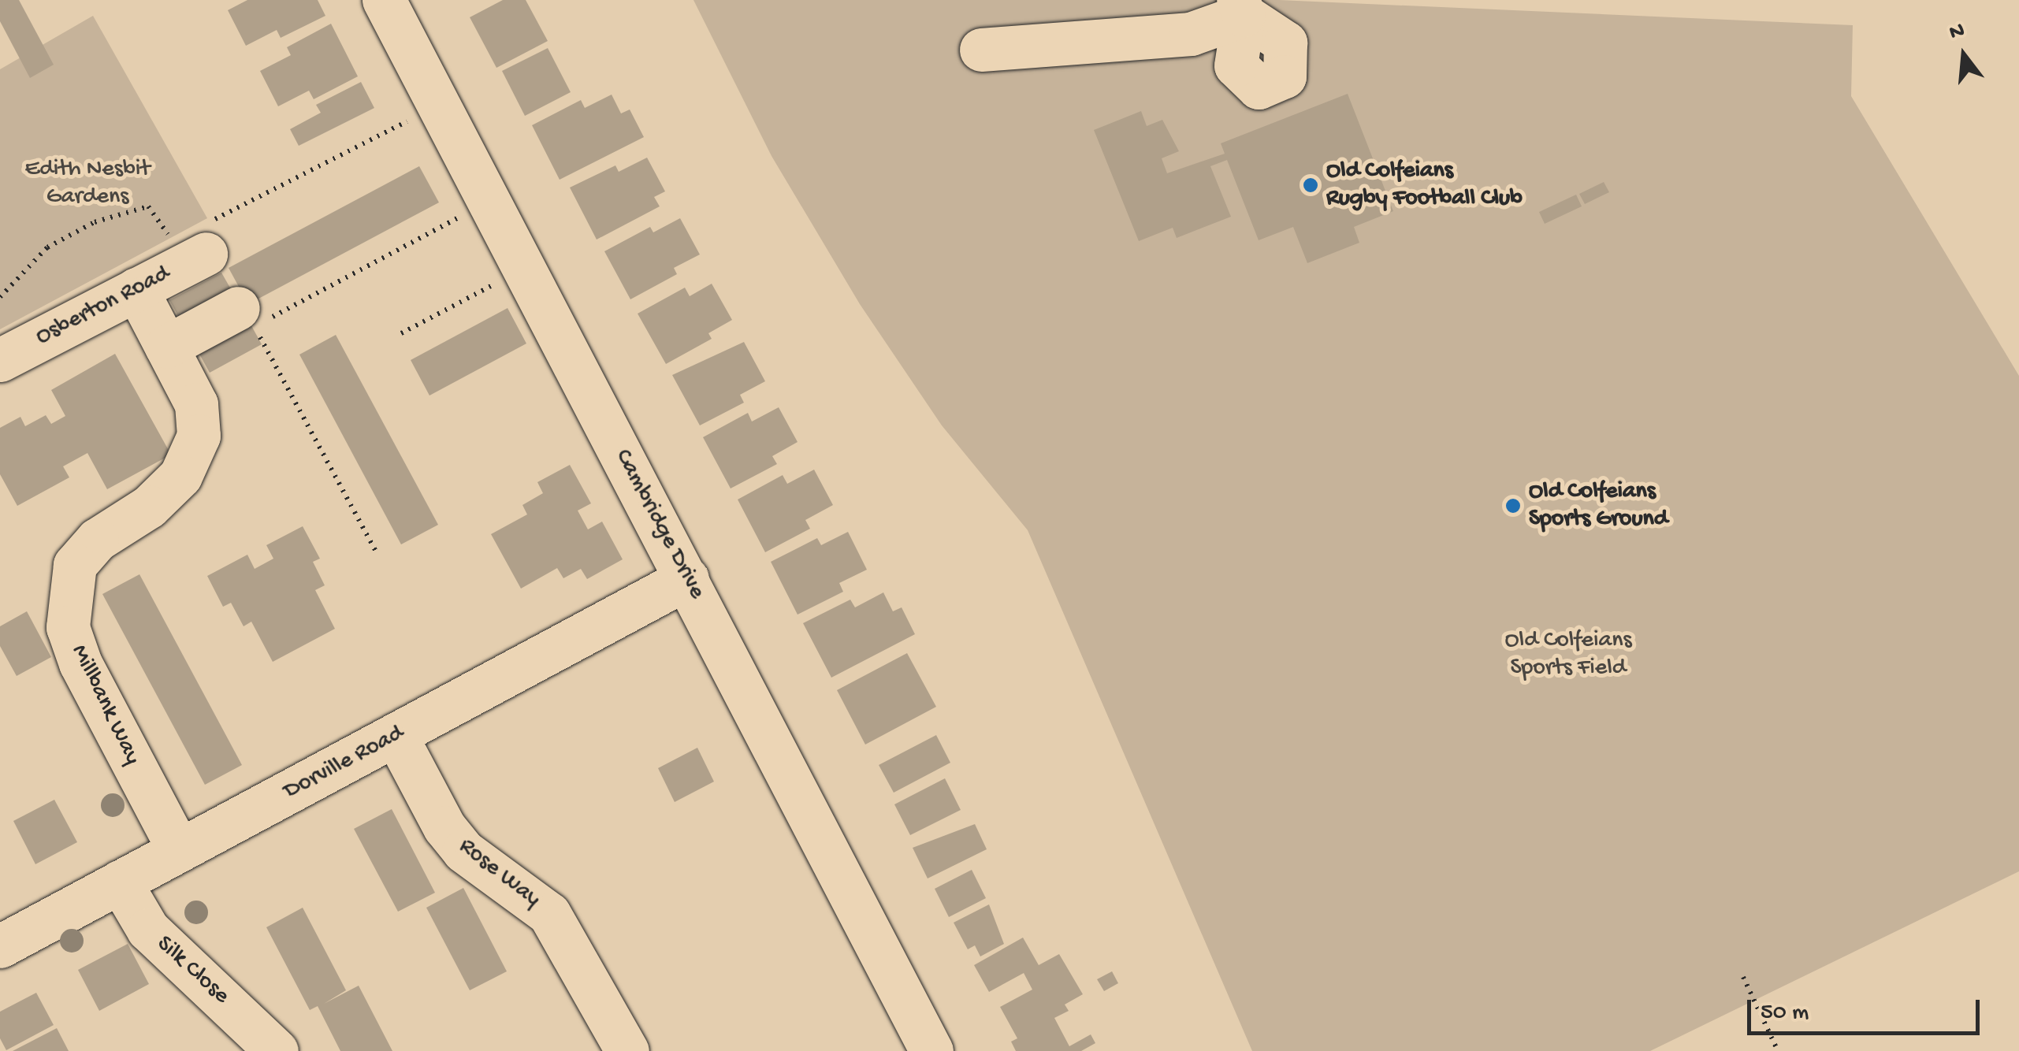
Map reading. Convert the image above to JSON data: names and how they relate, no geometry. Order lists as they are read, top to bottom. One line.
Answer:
{"streets":{"street":["Osberton Road","Cambridge Drive","Millbank Way","Dorville Road","Rose Way","Silk Close"]},"crossings":[["Osberton Road","Millbank Way"],["Cambridge Drive","Dorville Road"],["Millbank Way","Dorville Road"],["Dorville Road","Rose Way"],["Dorville Road","Silk Close"]],"parks":["Edith Nesbit Gardens","Old Colfeians Sports Field"],"places":["Old Colfeians Rugby Football Club","Old Colfeians Sports Ground"],"scale_bar":"50 m","north":"top"}
